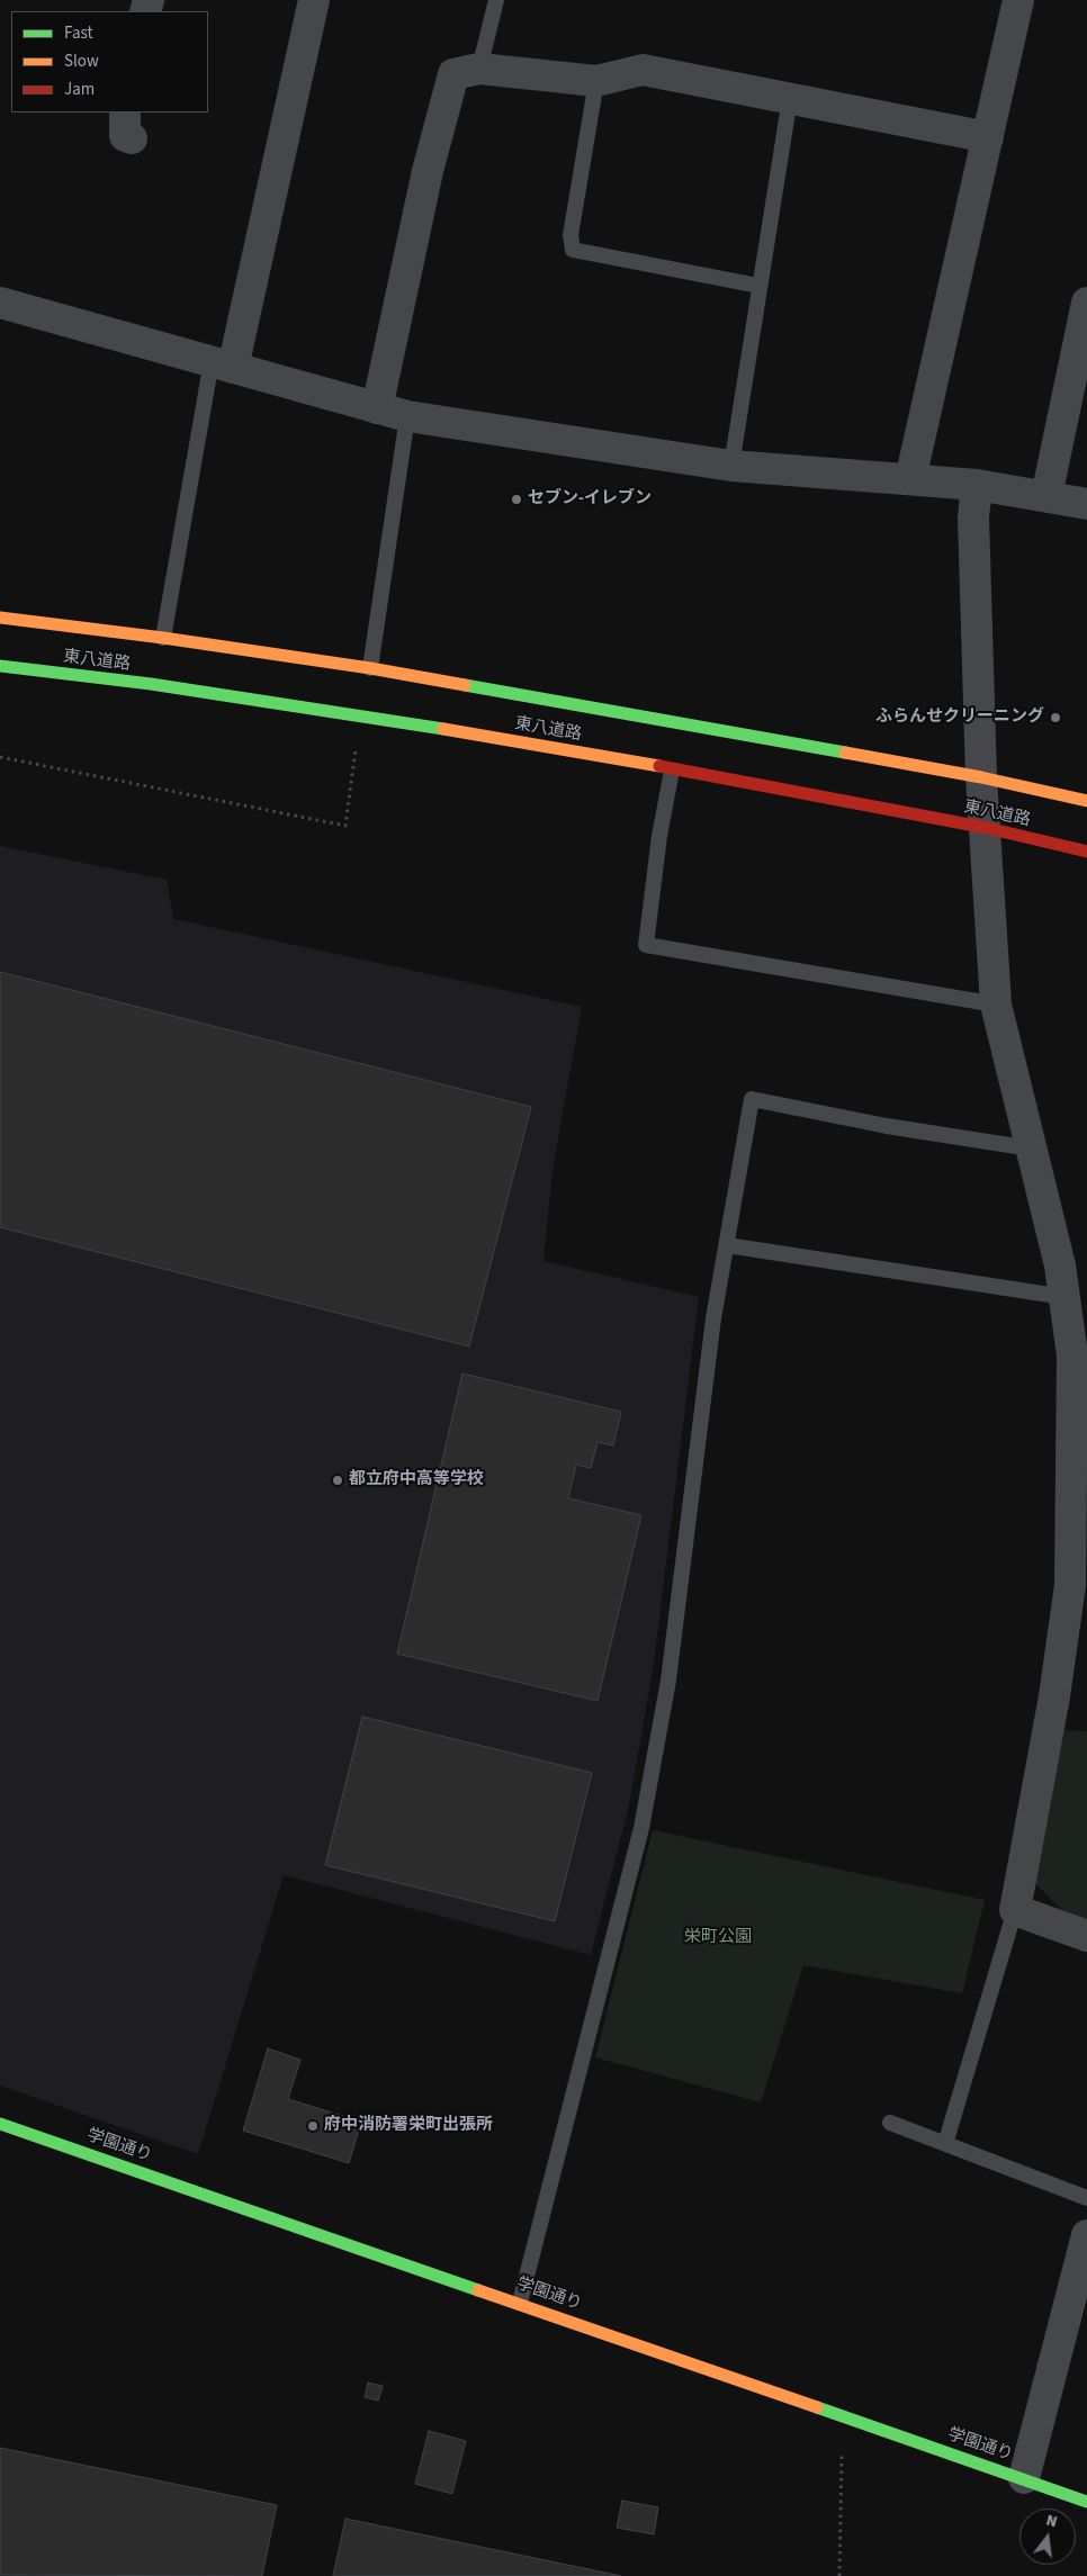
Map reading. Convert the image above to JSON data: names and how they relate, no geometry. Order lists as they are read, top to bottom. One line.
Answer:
{"streets":{"main road":["東八道路","学園通り"]},"parks":["栄町公園"],"places":["セブン-イレブン","ふらんせクリーニング","都立府中高等学校","府中消防署栄町出張所"],"legend":["Fast","Slow","Jam"],"north":"top"}
